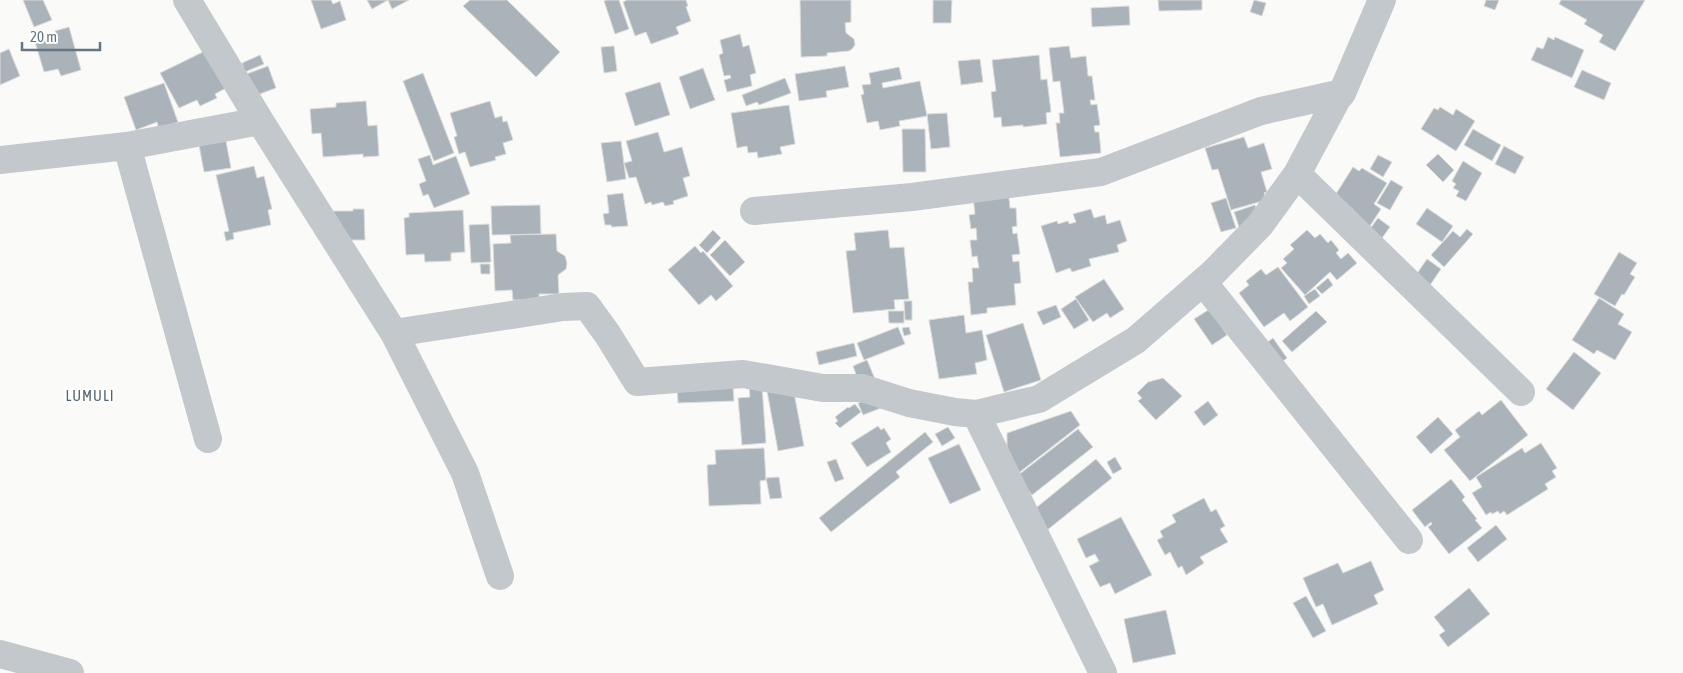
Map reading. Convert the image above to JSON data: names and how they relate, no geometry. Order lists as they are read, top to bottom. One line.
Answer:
{"districts":["LUMULI"],"scale_bar":"20 m"}
